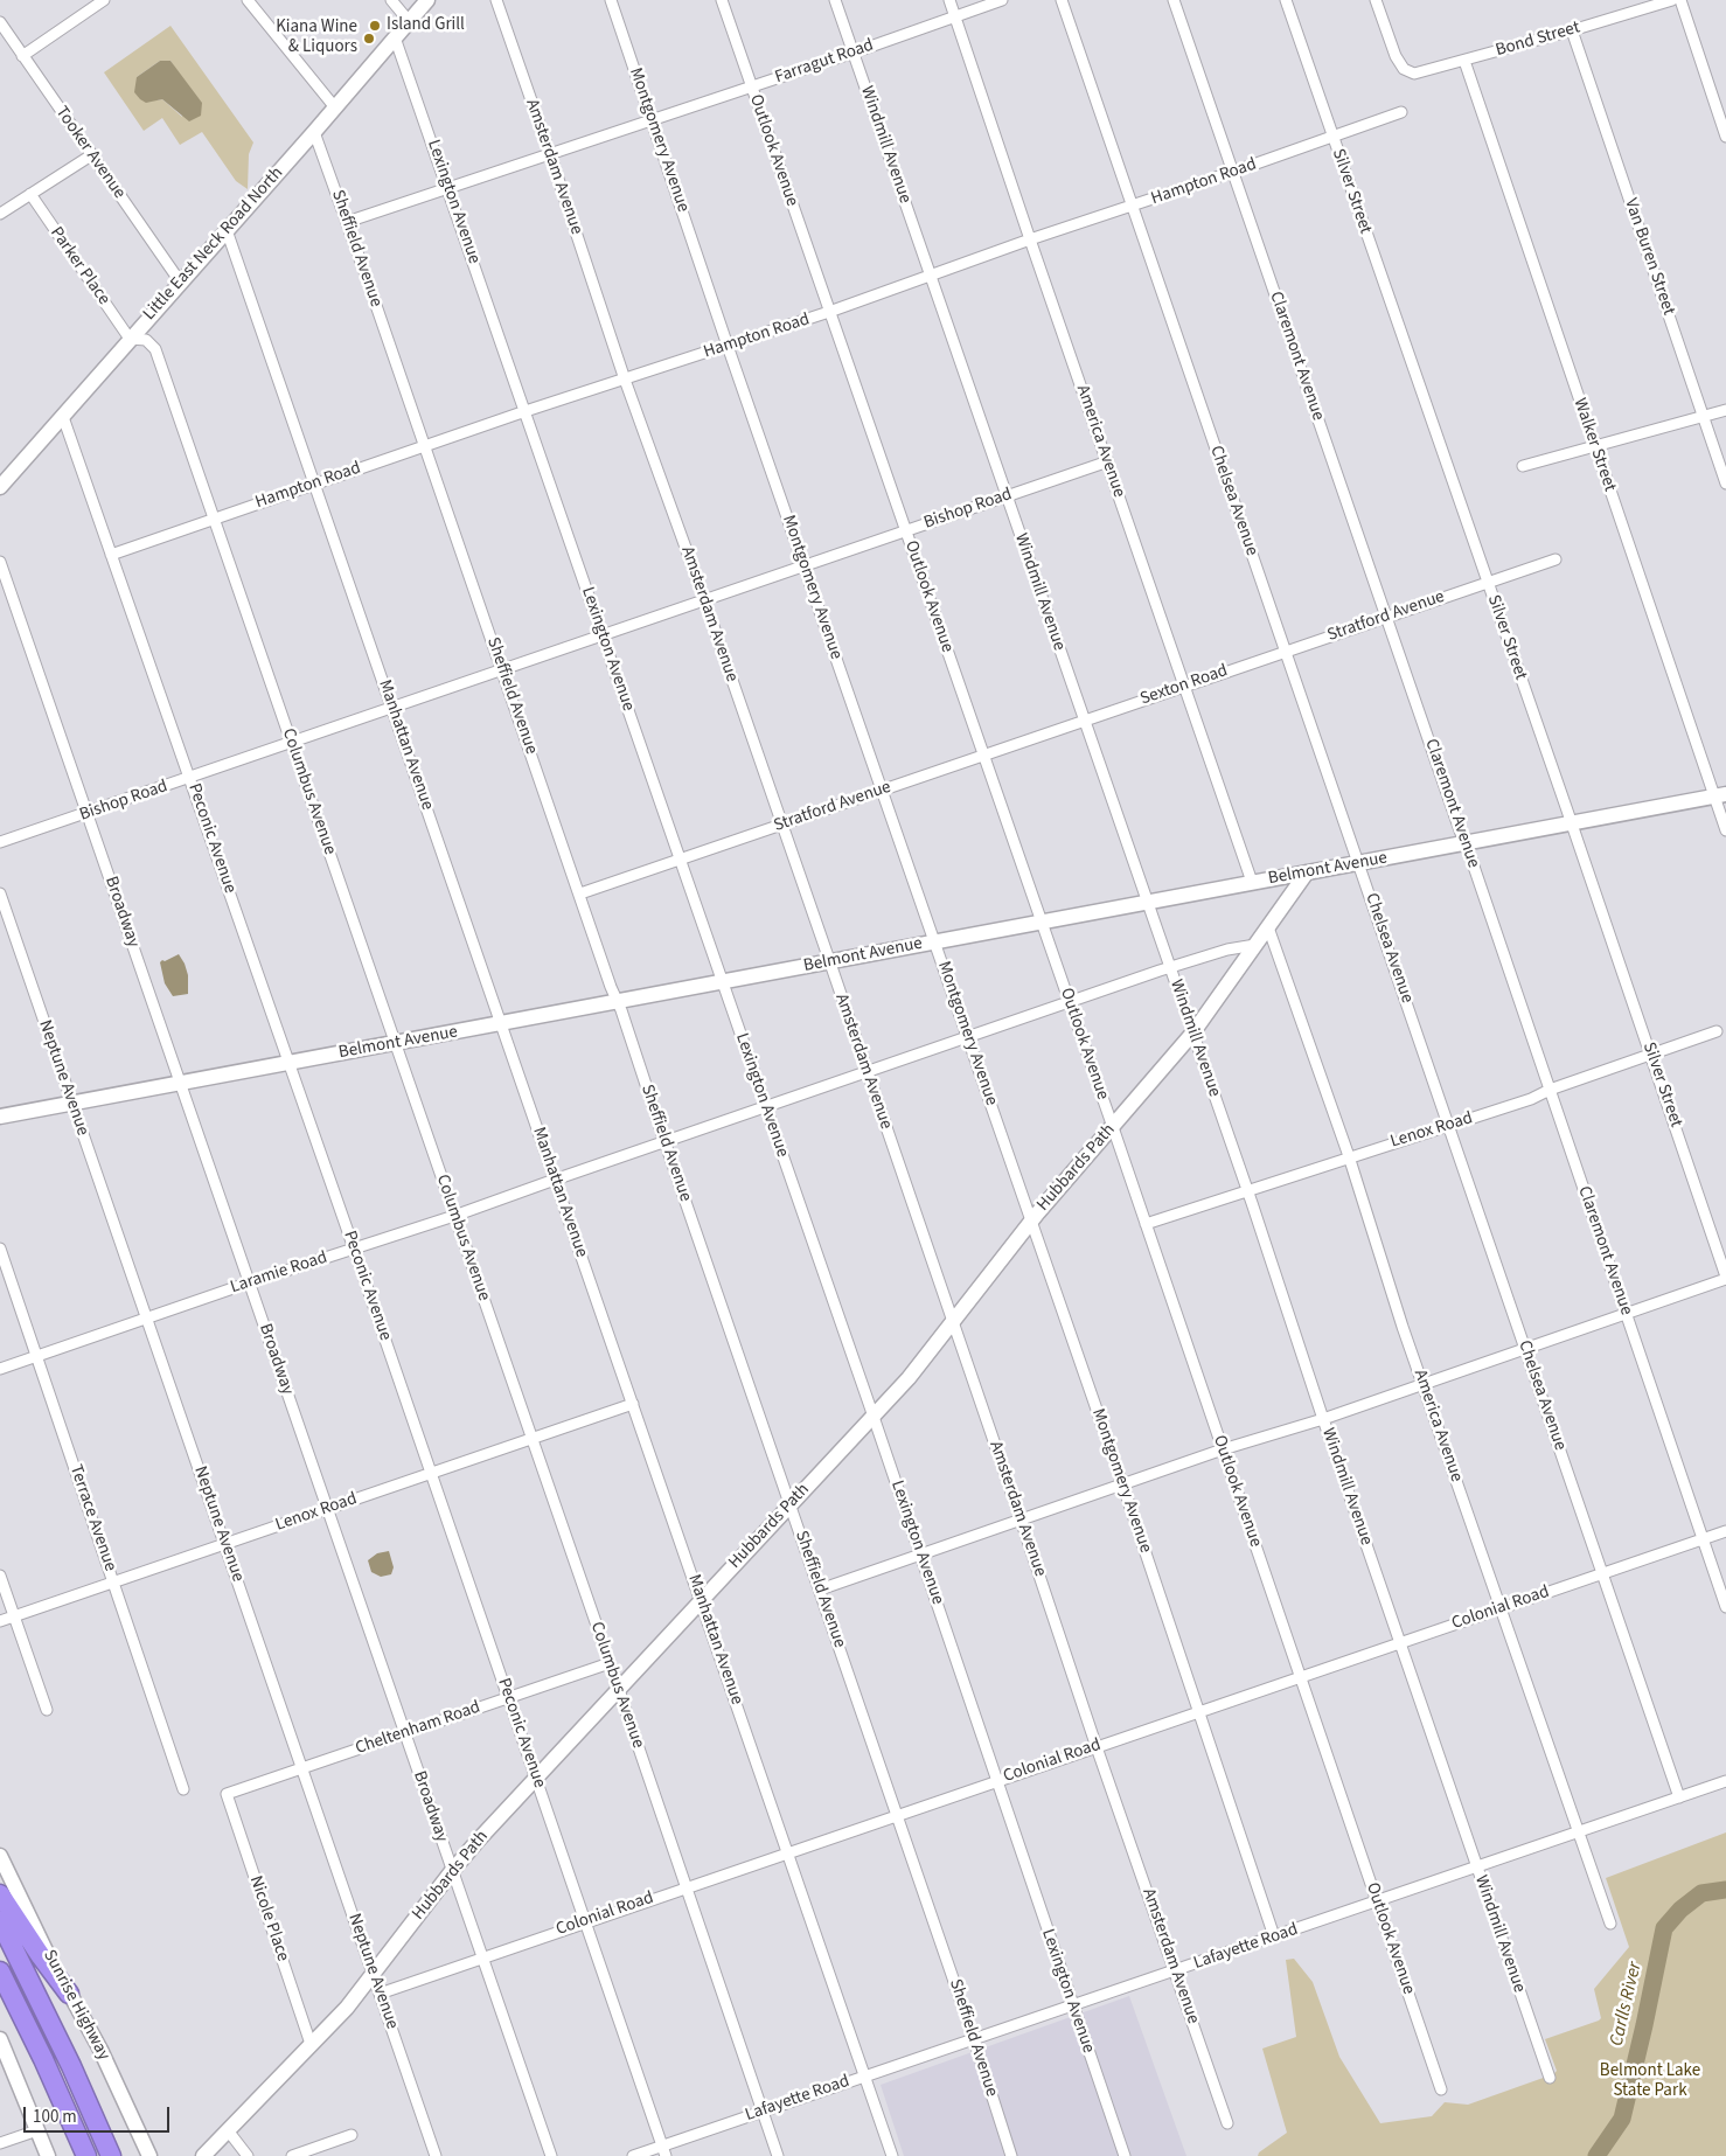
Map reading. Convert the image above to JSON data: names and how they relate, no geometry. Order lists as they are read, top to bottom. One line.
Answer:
{"streets":{"highway":["Sunrise Highway"],"main road":["Little East Neck Road North","Belmont Avenue","Hubbards Path"],"street":["Bond Street","Farragut Road","Montgomery Avenue","Windmill Avenue","Outlook Avenue","Tooker Avenue","Amsterdam Avenue","Hampton Road","Silver Street","Lexington Avenue","Sheffield Avenue","Van Buren Street","Parker Place","Claremont Avenue","America Avenue","Walker Street","Chelsea Avenue","Bishop Road","Stratford Avenue","Sexton Road","Manhattan Avenue","Columbus Avenue","Peconic Avenue","Broadway","Neptune Avenue","Lenox Road","Laramie Road","Terrace Avenue","Colonial Road","Cheltenham Road","Nicole Place","Lafayette Road"]},"crossings":[["Bond Street","Van Buren Street"],["Bond Street","Walker Street"],["Farragut Road","Montgomery Avenue"],["Farragut Road","Windmill Avenue"],["Farragut Road","Outlook Avenue"],["Farragut Road","Amsterdam Avenue"],["Farragut Road","Lexington Avenue"],["Farragut Road","Sheffield Avenue"],["Farragut Road","America Avenue"],["Montgomery Avenue","Hampton Road"],["Montgomery Avenue","Bishop Road"],["Montgomery Avenue","Stratford Avenue"],["Montgomery Avenue","Belmont Avenue"],["Montgomery Avenue","Hubbards Path"],["Montgomery Avenue","Laramie Road"],["Montgomery Avenue","Colonial Road"],["Montgomery Avenue","Lafayette Road"],["Windmill Avenue","Hampton Road"],["Windmill Avenue","Bishop Road"],["Windmill Avenue","Stratford Avenue"],["Windmill Avenue","Sexton Road"],["Windmill Avenue","Belmont Avenue"],["Windmill Avenue","Lenox Road"],["Windmill Avenue","Hubbards Path"],["Windmill Avenue","Laramie Road"],["Windmill Avenue","Colonial Road"],["Windmill Avenue","Lafayette Road"],["Outlook Avenue","Hampton Road"],["Outlook Avenue","Bishop Road"],["Outlook Avenue","Stratford Avenue"],["Outlook Avenue","Belmont Avenue"],["Outlook Avenue","Lenox Road"],["Outlook Avenue","Hubbards Path"],["Outlook Avenue","Laramie Road"],["Outlook Avenue","Colonial Road"],["Outlook Avenue","Lafayette Road"],["Tooker Avenue","Little East Neck Road North"],["Amsterdam Avenue","Hampton Road"],["Amsterdam Avenue","Bishop Road"],["Amsterdam Avenue","Stratford Avenue"],["Amsterdam Avenue","Belmont Avenue"],["Amsterdam Avenue","Hubbards Path"],["Amsterdam Avenue","Laramie Road"],["Amsterdam Avenue","Colonial Road"],["Amsterdam Avenue","Lafayette Road"],["Hampton Road","Silver Street"],["Hampton Road","Lexington Avenue"],["Hampton Road","Sheffield Avenue"],["Hampton Road","Claremont Avenue"],["Hampton Road","America Avenue"],["Hampton Road","Chelsea Avenue"],["Hampton Road","Manhattan Avenue"],["Hampton Road","Columbus Avenue"],["Hampton Road","Peconic Avenue"],["Silver Street","Stratford Avenue"],["Silver Street","Belmont Avenue"],["Silver Street","Lenox Road"],["Lexington Avenue","Little East Neck Road North"],["Lexington Avenue","Bishop Road"],["Lexington Avenue","Stratford Avenue"],["Lexington Avenue","Belmont Avenue"],["Lexington Avenue","Hubbards Path"],["Lexington Avenue","Laramie Road"],["Lexington Avenue","Colonial Road"],["Lexington Avenue","Lafayette Road"],["Little East Neck Road North","Sheffield Avenue"],["Little East Neck Road North","Parker Place"],["Little East Neck Road North","Manhattan Avenue"],["Little East Neck Road North","Columbus Avenue"],["Little East Neck Road North","Peconic Avenue"],["Sheffield Avenue","Bishop Road"],["Sheffield Avenue","Stratford Avenue"],["Sheffield Avenue","Belmont Avenue"],["Sheffield Avenue","Hubbards Path"],["Sheffield Avenue","Laramie Road"],["Sheffield Avenue","Colonial Road"],["Sheffield Avenue","Lafayette Road"],["Parker Place","Columbus Avenue"],["Claremont Avenue","Stratford Avenue"],["Claremont Avenue","Belmont Avenue"],["Claremont Avenue","Lenox Road"],["Claremont Avenue","Colonial Road"],["America Avenue","Bishop Road"],["America Avenue","Sexton Road"],["America Avenue","Belmont Avenue"],["America Avenue","Lenox Road"],["America Avenue","Hubbards Path"],["America Avenue","Colonial Road"],["America Avenue","Lafayette Road"],["Walker Street","Belmont Avenue"],["Chelsea Avenue","Stratford Avenue"],["Chelsea Avenue","Sexton Road"],["Chelsea Avenue","Belmont Avenue"],["Chelsea Avenue","Lenox Road"],["Chelsea Avenue","Colonial Road"],["Chelsea Avenue","Lafayette Road"],["Bishop Road","Manhattan Avenue"],["Bishop Road","Columbus Avenue"],["Bishop Road","Peconic Avenue"],["Bishop Road","Broadway"],["Stratford Avenue","Sexton Road"],["Manhattan Avenue","Belmont Avenue"],["Manhattan Avenue","Lenox Road"],["Manhattan Avenue","Hubbards Path"],["Manhattan Avenue","Laramie Road"],["Manhattan Avenue","Colonial Road"],["Manhattan Avenue","Lafayette Road"],["Columbus Avenue","Belmont Avenue"],["Columbus Avenue","Lenox Road"],["Columbus Avenue","Hubbards Path"],["Columbus Avenue","Laramie Road"],["Columbus Avenue","Colonial Road"],["Columbus Avenue","Cheltenham Road"],["Columbus Avenue","Lafayette Road"],["Peconic Avenue","Belmont Avenue"],["Peconic Avenue","Lenox Road"],["Peconic Avenue","Hubbards Path"],["Peconic Avenue","Laramie Road"],["Peconic Avenue","Colonial Road"],["Peconic Avenue","Cheltenham Road"],["Peconic Avenue","Lafayette Road"],["Belmont Avenue","Broadway"],["Belmont Avenue","Neptune Avenue"],["Belmont Avenue","Hubbards Path"],["Broadway","Lenox Road"],["Broadway","Hubbards Path"],["Broadway","Laramie Road"],["Broadway","Colonial Road"],["Broadway","Cheltenham Road"],["Neptune Avenue","Lenox Road"],["Neptune Avenue","Hubbards Path"],["Neptune Avenue","Laramie Road"],["Neptune Avenue","Colonial Road"],["Neptune Avenue","Cheltenham Road"],["Lenox Road","Terrace Avenue"],["Hubbards Path","Laramie Road"],["Hubbards Path","Nicole Place"],["Laramie Road","Terrace Avenue"],["Cheltenham Road","Nicole Place"]],"water":["Carlls River"],"parks":["Belmont Lake State Park"],"places":["Island Grill","Kiana Wine & Liquors"],"scale_bar":"100 m"}
